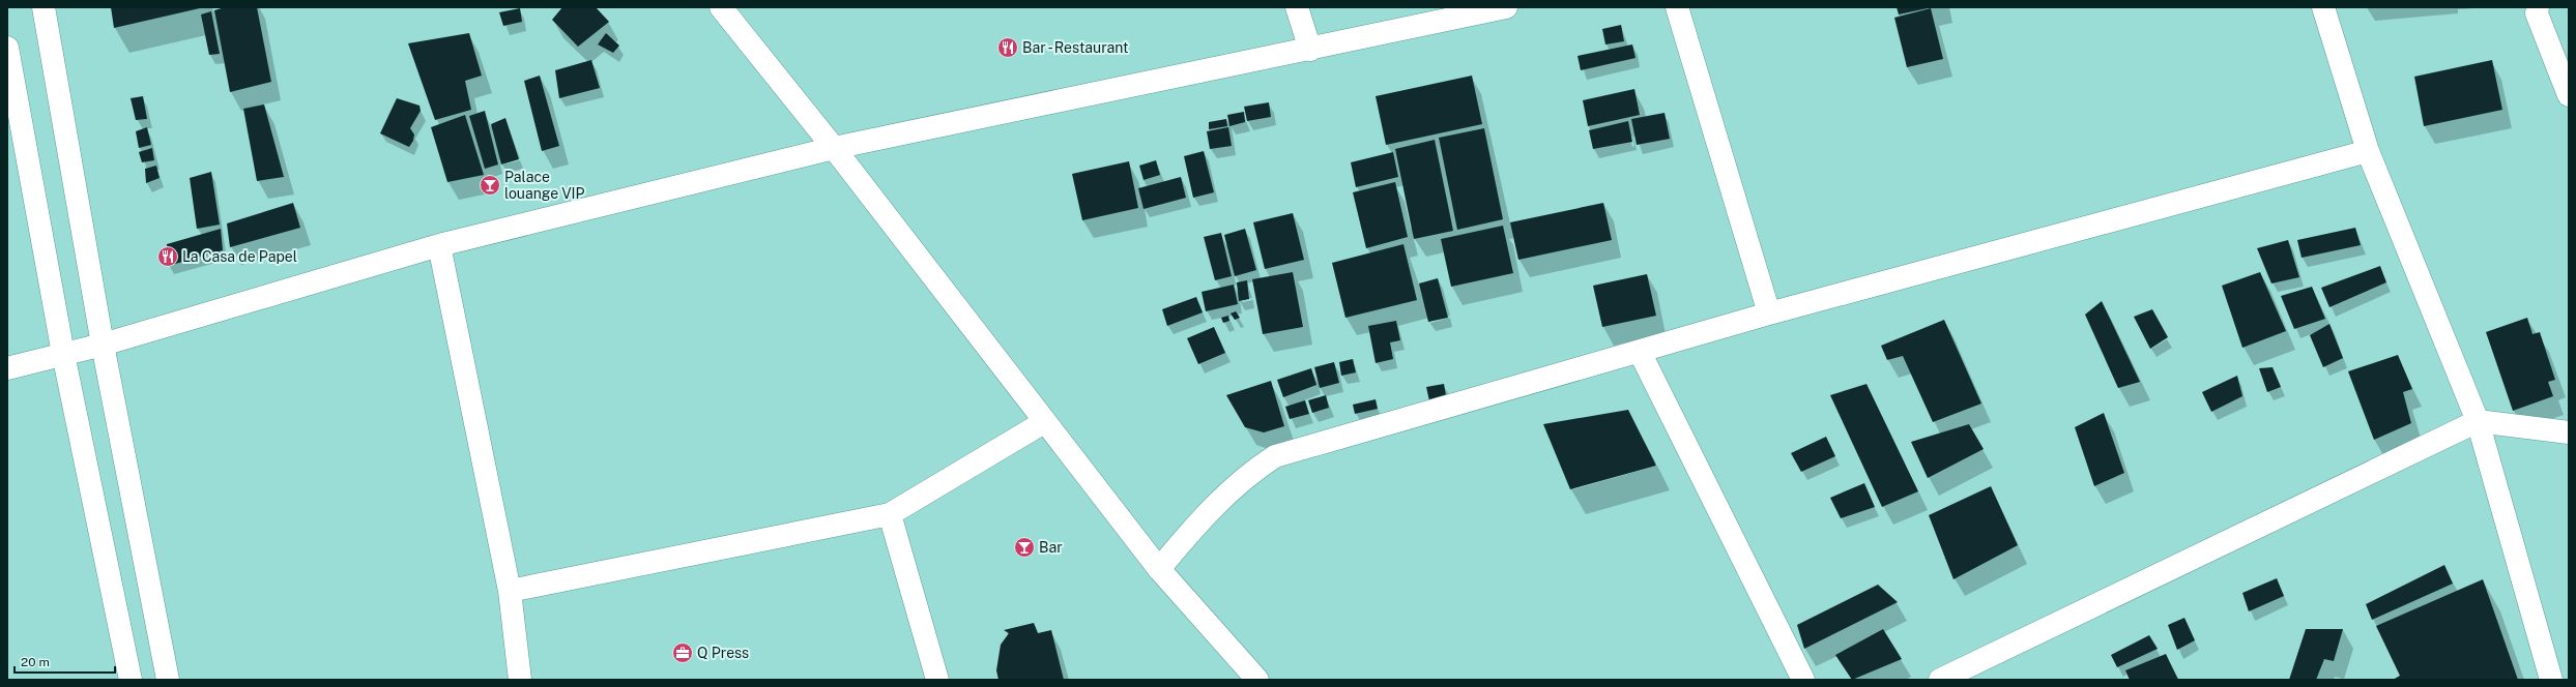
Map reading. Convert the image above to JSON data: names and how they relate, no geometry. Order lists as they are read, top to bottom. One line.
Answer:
{"places":{"restaurant":["Bar - Restaurant","La Casa de Papel"],"bar":["Palace louange VIP","Bar"],"office":["Q Press"]},"scale_bar":"20 m"}
